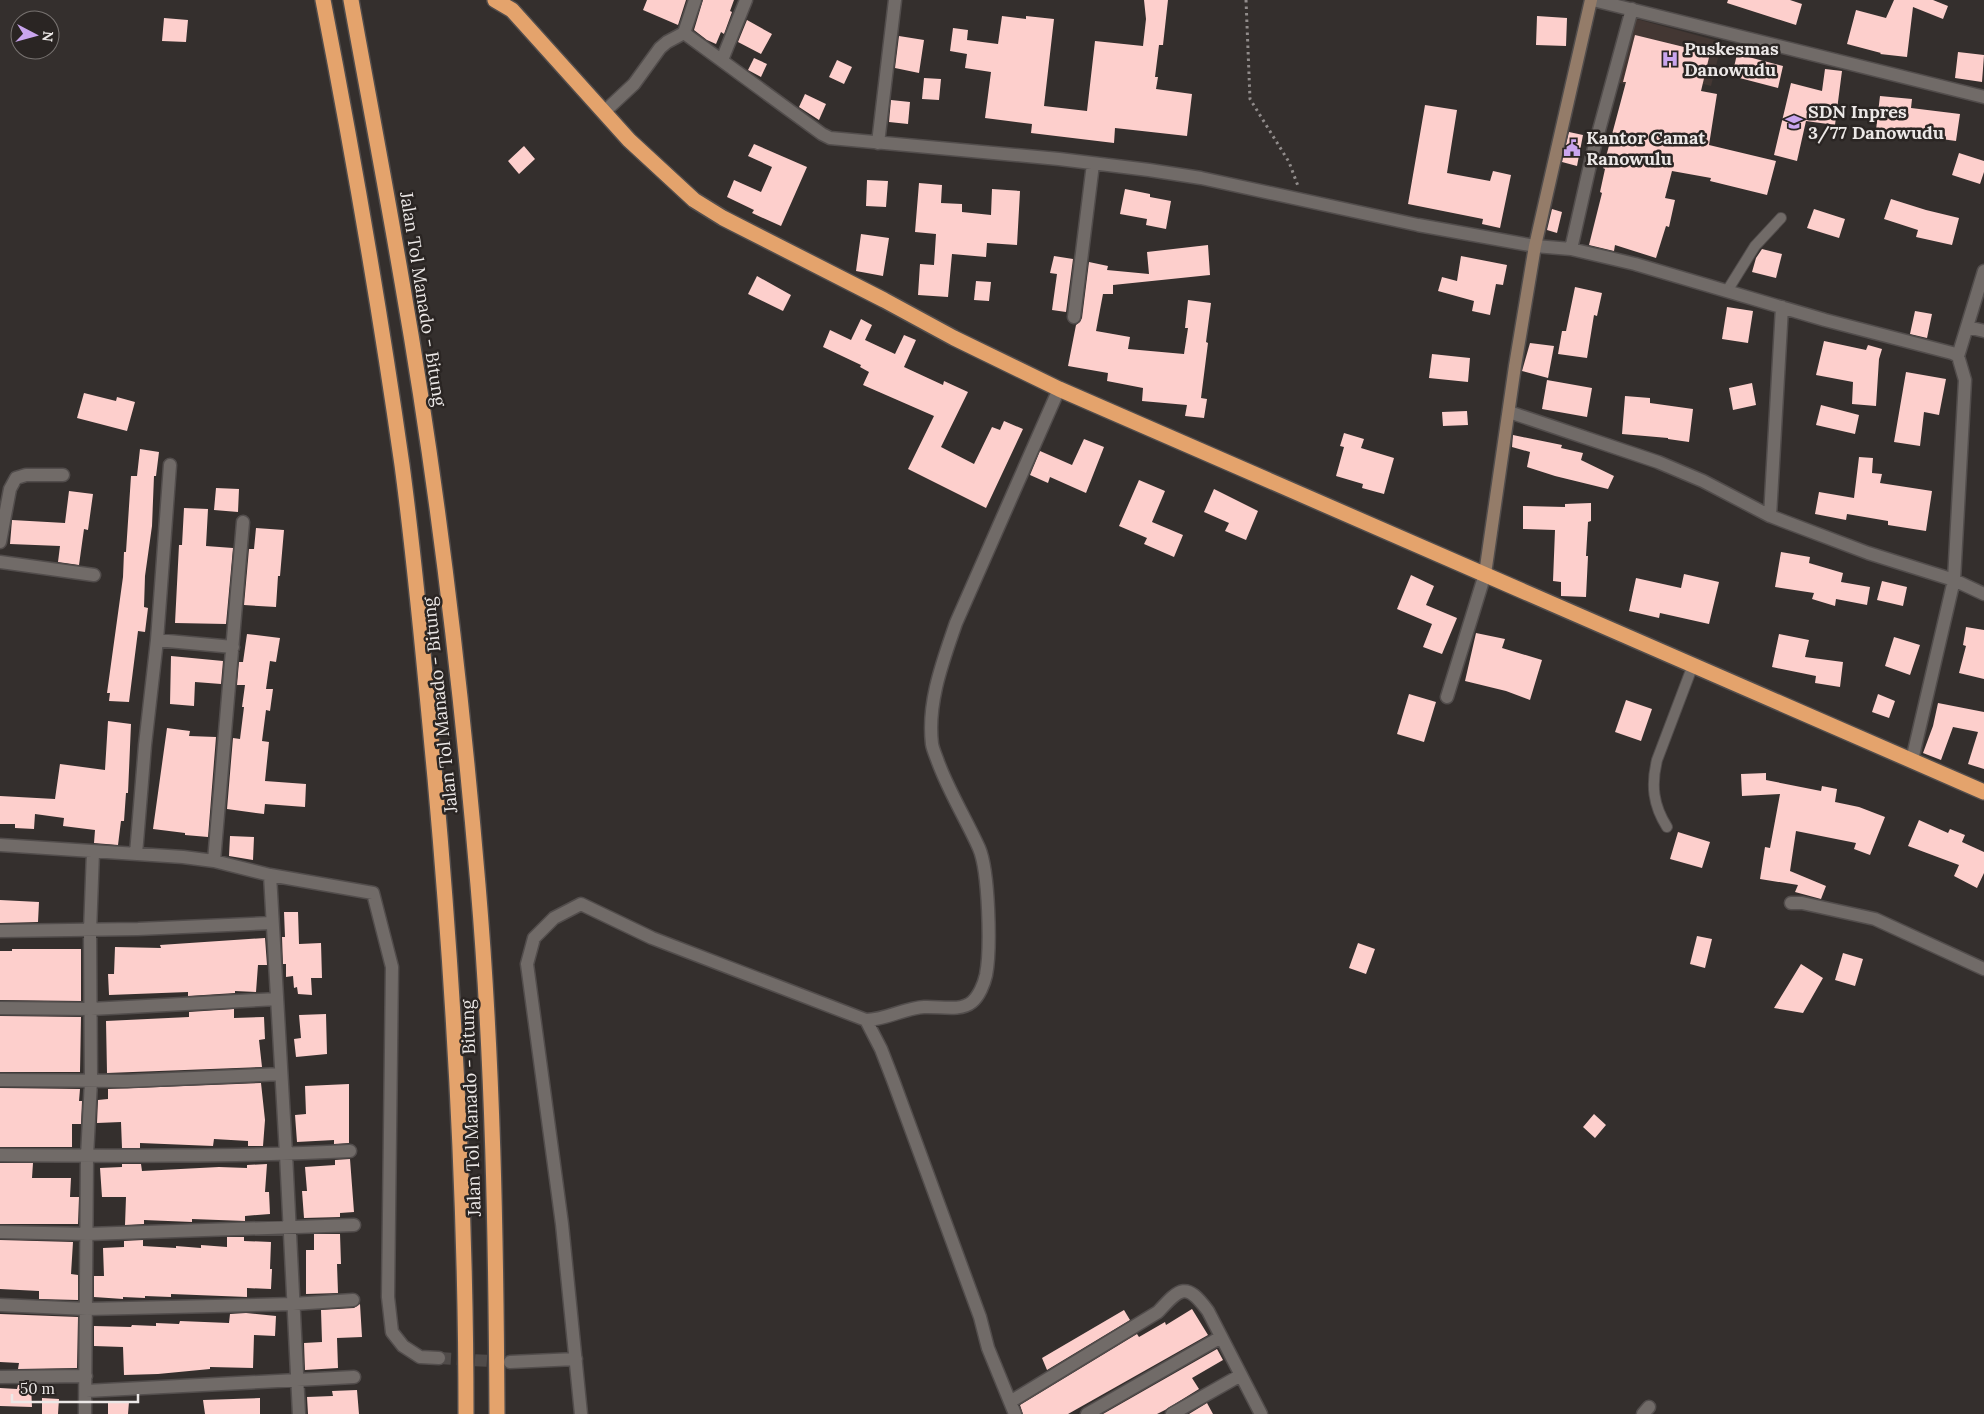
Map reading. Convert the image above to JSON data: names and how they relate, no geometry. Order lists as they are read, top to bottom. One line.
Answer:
{"streets":{"highway":["Jalan Tol Manado - Bitung"]},"places":{"hospital":["Puskesmas Danowudu"],"school or university":["SDN Inpres 3/77 Danowudu"],"public building":["Kantor Camat Ranowulu"]},"scale_bar":"50 m","north":"right"}
